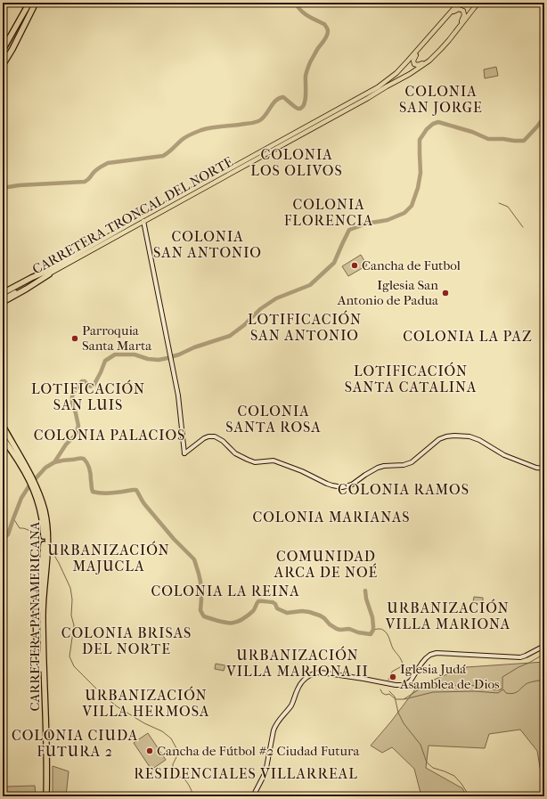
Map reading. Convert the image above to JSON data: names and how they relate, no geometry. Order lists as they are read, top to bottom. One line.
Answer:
{"streets":{"highway":["CARRETERA PANAMERICANA"],"main road":["CARRETERA TRONCAL DEL NORTE"]},"districts":["COLONIA SAN JORGE","COLONIA LOS OLIVOS","COLONIA FLORENCIA","COLONIA SAN ANTONIO","LOTIFICACIÓN SAN ANTONIO","COLONIA LA PAZ","LOTIFICACIÓN SANTA CATALINA","LOTIFICACIÓN SAN LUIS","COLONIA SANTA ROSA","COLONIA PALACIOS","COLONIA RAMOS","COLONIA MARIANAS","URBANIZACIÓN MAJUCLA","COMUNIDAD ARCA DE NOÉ","COLONIA LA REINA","URBANIZACIÓN VILLA MARIONA","COLONIA BRISAS DEL NORTE","URBANIZACIÓN VILLA MARIONA II","URBANIZACIÓN VILLA HERMOSA","COLONIA CIUDA FUTURA 2","RESIDENCIALES VILLARREAL"],"places":["Cancha de Futbol","Iglesia San Antonio de Padua","Parroquia Santa Marta","Iglesia Judá Asamblea de Dios","Cancha de Fútbol #2 Ciudad Futura"]}
